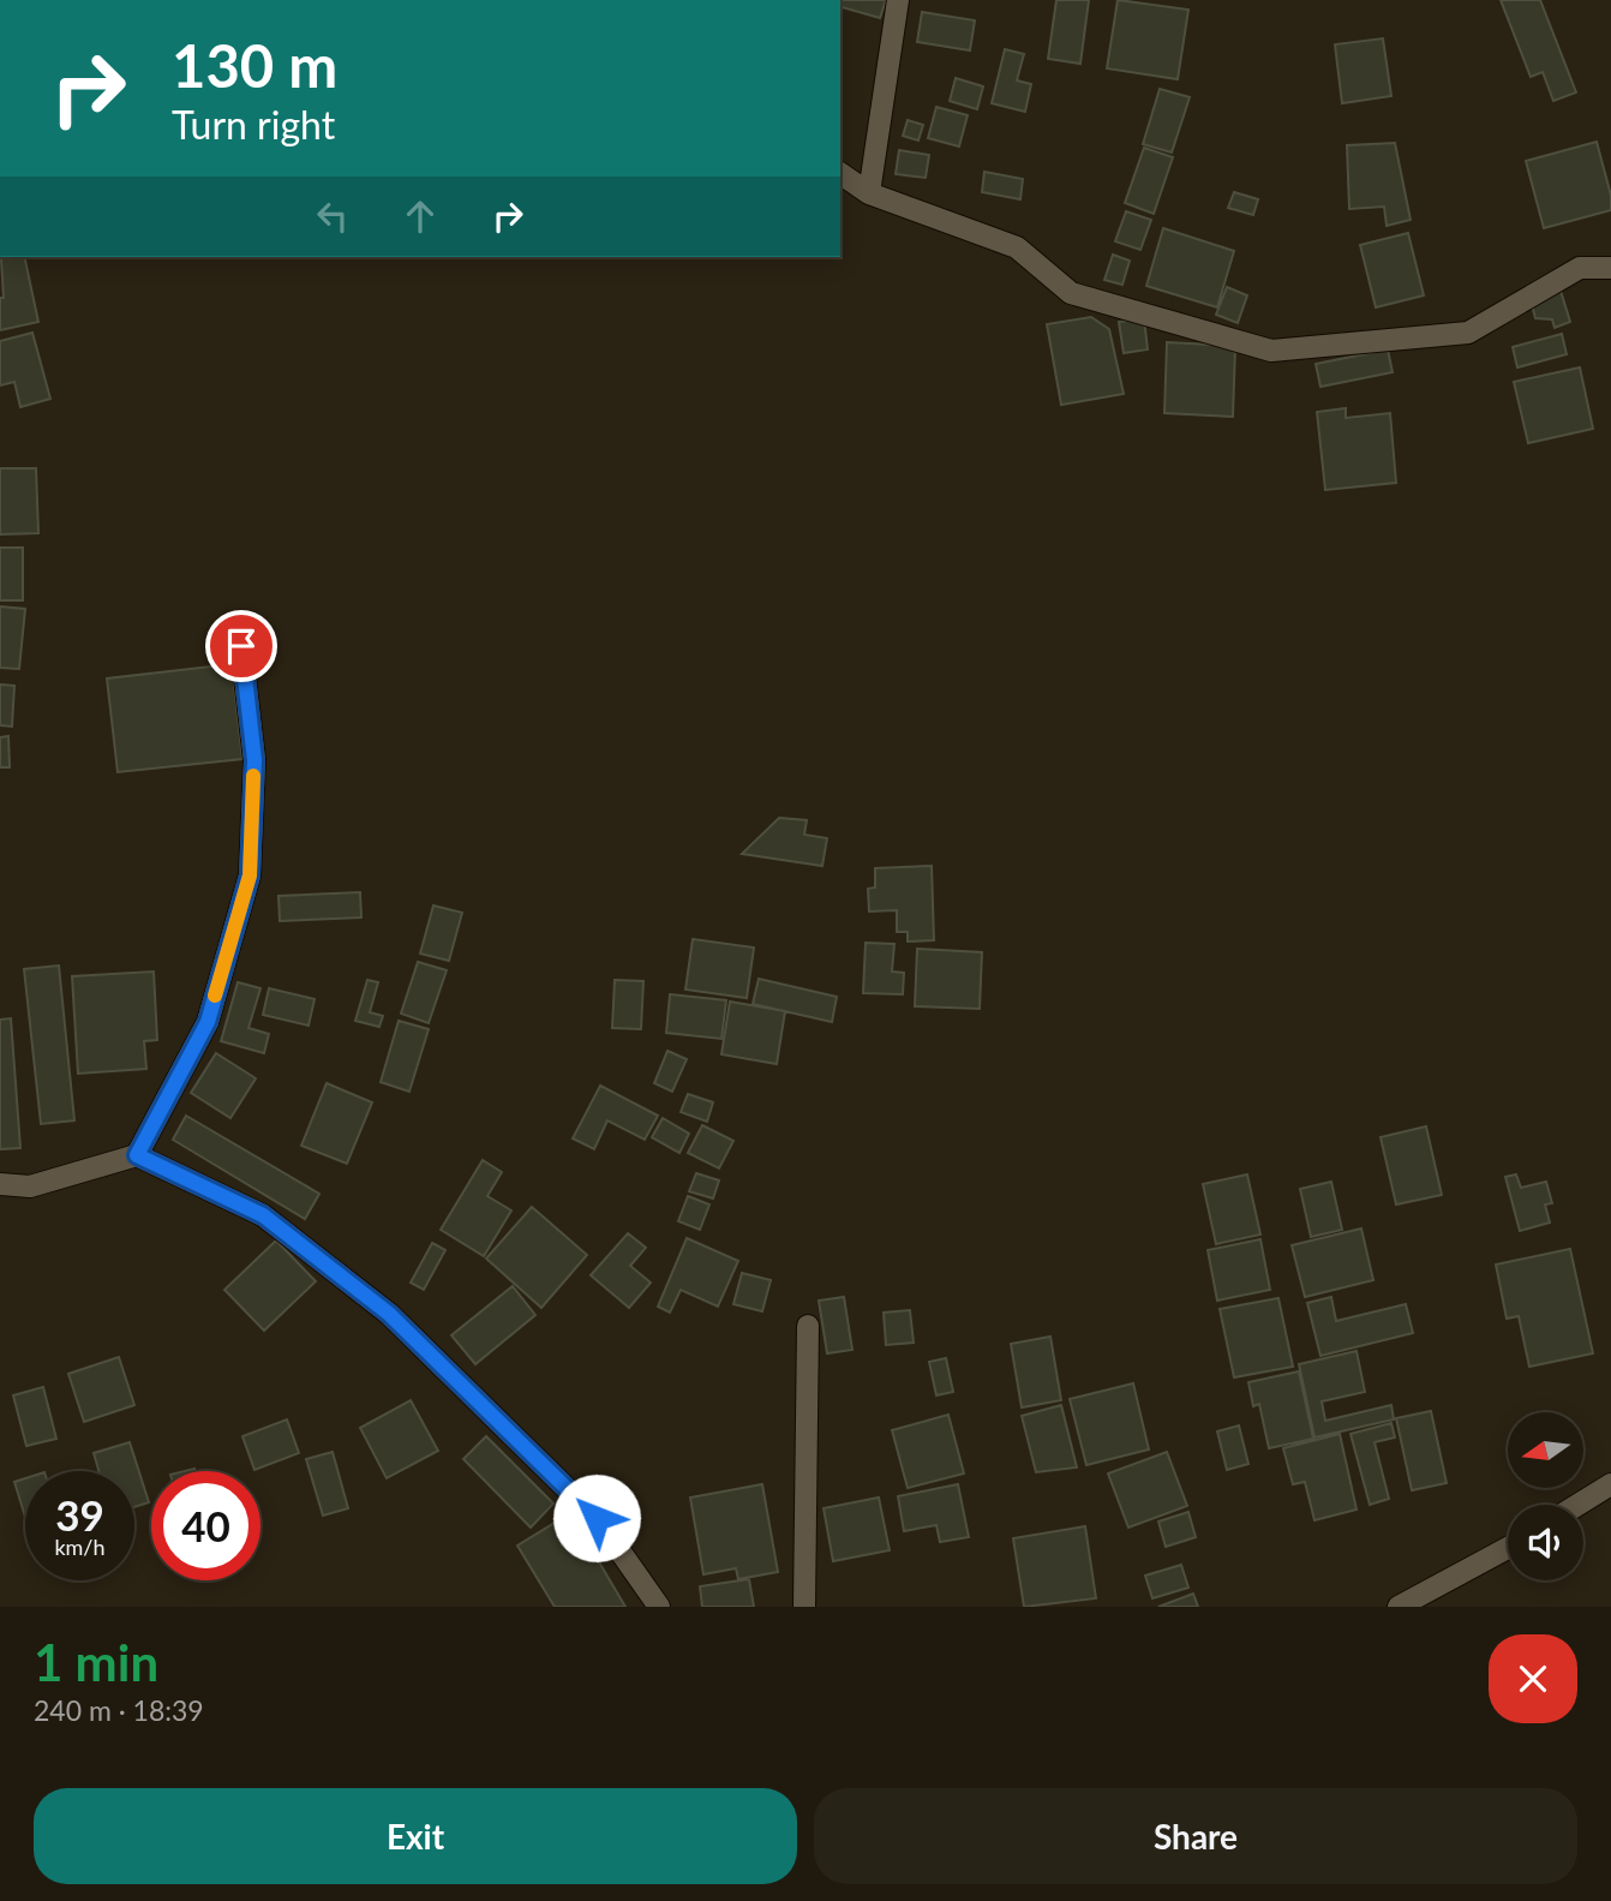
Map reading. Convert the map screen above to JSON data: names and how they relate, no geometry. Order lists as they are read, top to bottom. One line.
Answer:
{"north":"left","page":{"turn":["130 m","Turn right"],"speed":"39 km/h","limit":"40","heading":["1 min","240 m · 18:39"],"buttons":["Exit","Share"]}}
